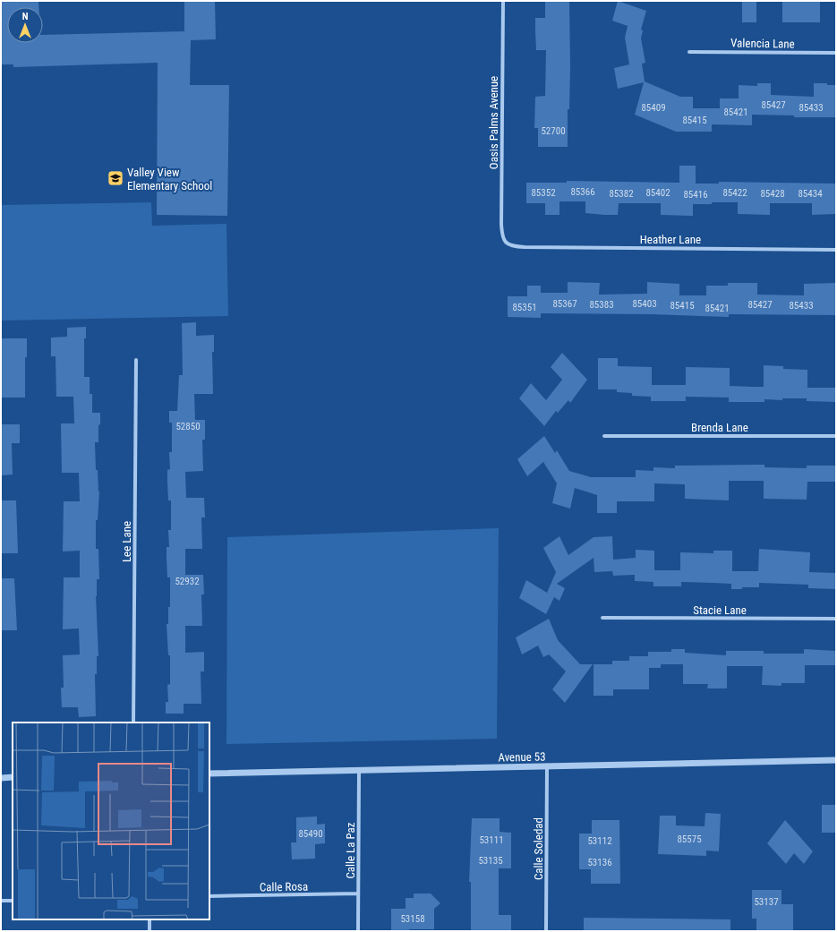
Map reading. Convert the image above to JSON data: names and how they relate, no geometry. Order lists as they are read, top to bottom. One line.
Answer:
{"streets":{"street":["Valencia Lane","Oasis Palms Avenue","Heather Lane","Brenda Lane","Lee Lane","Stacie Lane","Avenue 53","Calle Soledad","Calle La Paz","Calle Rosa"]},"crossings":[["Oasis Palms Avenue","Heather Lane"],["Avenue 53","Calle Soledad"],["Avenue 53","Calle La Paz"],["Calle La Paz","Calle Rosa"]],"places":{"school or university":["Valley View Elementary School"]},"house_numbers":["85427","85409","85433","85421","85415","52700","85366","85352","85402","85422","85382","85428","85434","85416","85367","85403","85383","85427","85415","85433","85351","85421","52850","52932","85490","85575","53111","53112","53135","53136","53137","53158"],"north":"top"}
